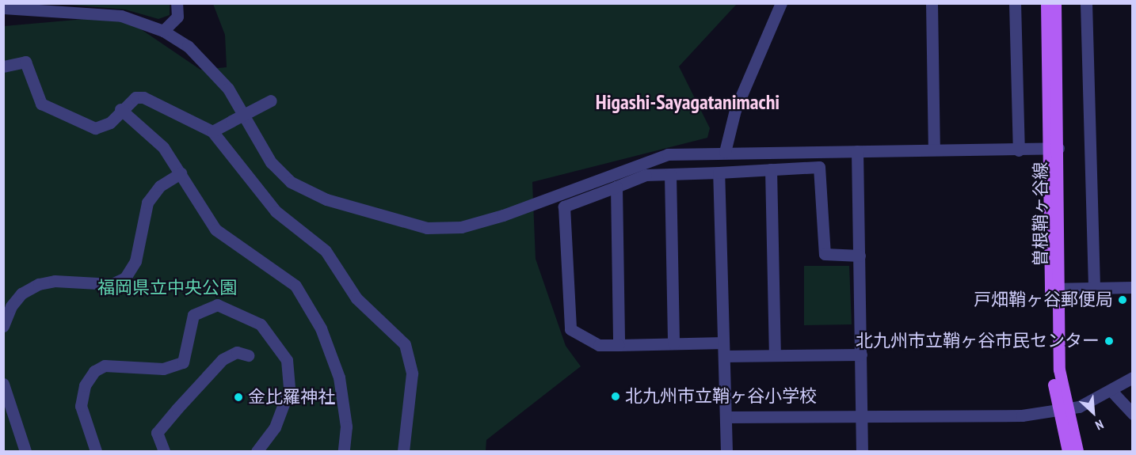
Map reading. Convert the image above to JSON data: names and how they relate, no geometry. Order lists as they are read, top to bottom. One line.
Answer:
{"streets":{"main road":["曽根鞘ヶ谷線"]},"districts":["Higashi-Sayagatanimachi"],"parks":["福岡県立中央公園"],"places":["戸畑鞘ヶ谷郵便局","北九州市立鞘ヶ谷市民センター","北九州市立鞘ヶ谷小学校","金比羅神社"],"north":"bottom right"}
